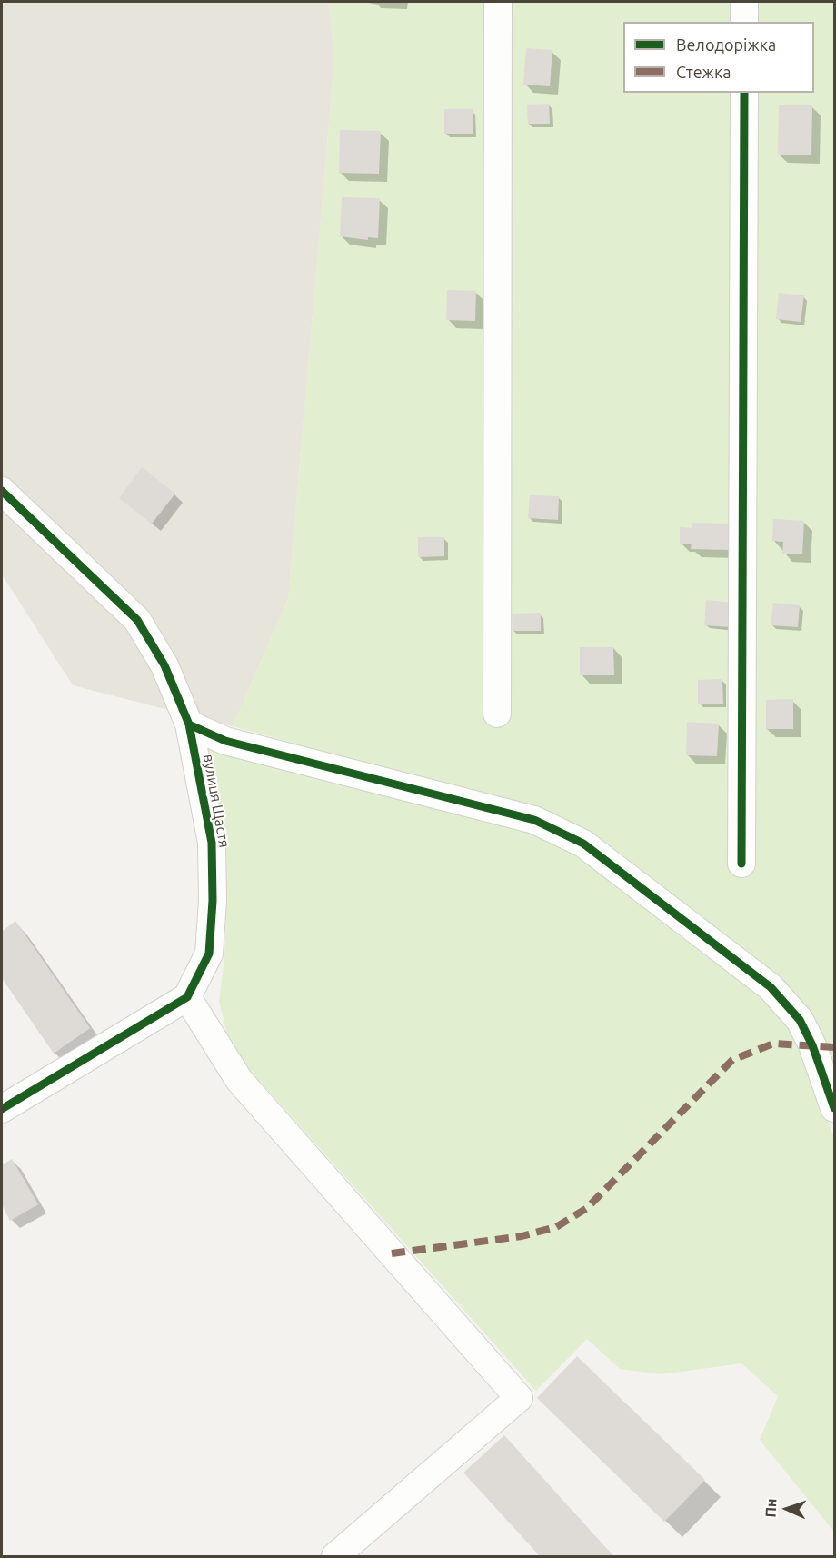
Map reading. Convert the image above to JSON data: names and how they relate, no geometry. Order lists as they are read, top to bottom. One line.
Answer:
{"streets":{"street":["вулиця Щастя"]},"legend":["Велодоріжка","Стежка"],"north":"left"}
